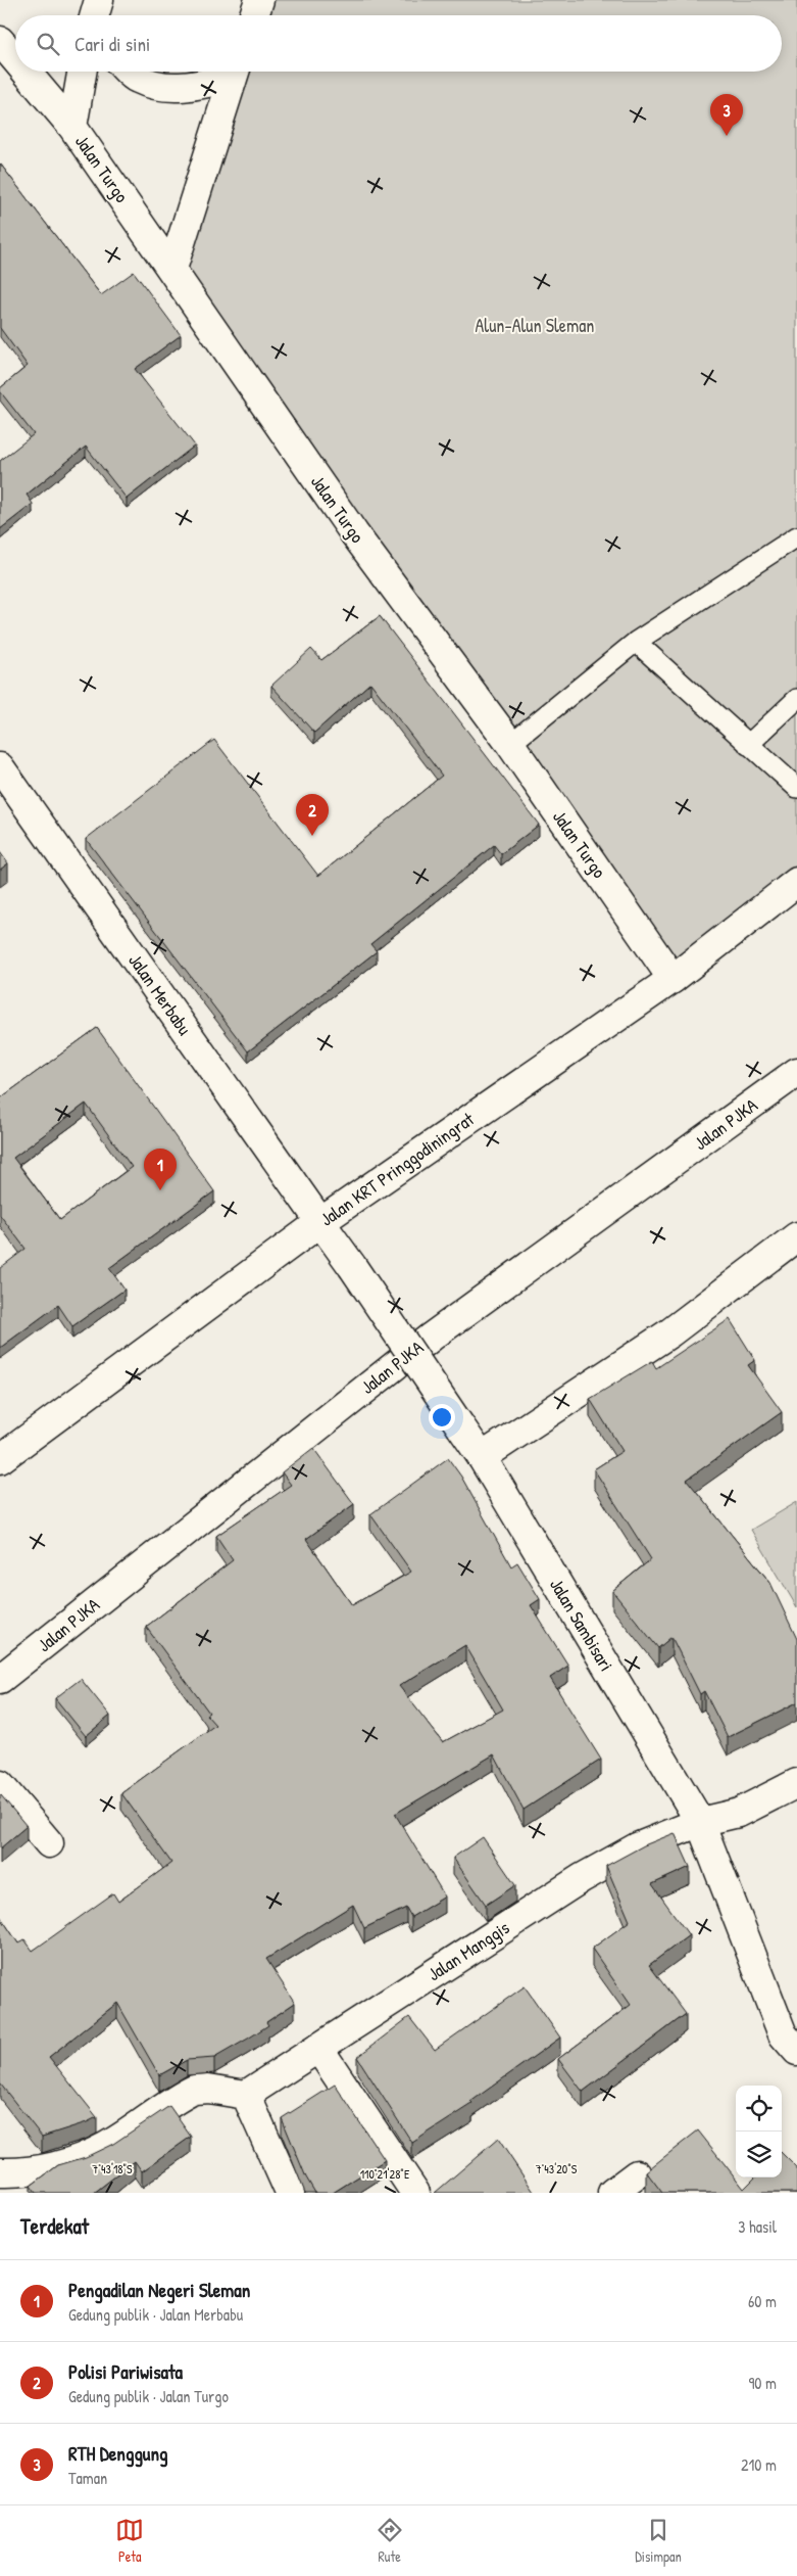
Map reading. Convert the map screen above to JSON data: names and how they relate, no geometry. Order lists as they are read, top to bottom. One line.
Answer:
{"streets":{"street":["Jalan Turgo","Jalan Merbabu","Jalan PJKA","Jalan KRT Pringgodiningrat","Jalan Sambisari","Jalan Manggis"]},"crossings":[["Jalan Turgo","Jalan KRT Pringgodiningrat"],["Jalan Merbabu","Jalan KRT Pringgodiningrat"],["Jalan Merbabu","Jalan Sambisari"],["Jalan KRT Pringgodiningrat","Jalan Sambisari"],["Jalan Sambisari","Jalan Manggis"]],"parks":["Alun-Alun Sleman"],"page":{"search":"Cari di sini","pins":["3","2","1"],"heading":["Terdekat","3 hasil"],"list":[{"mark":"1","name":"Pengadilan Negeri Sleman","note":"Gedung publik · Jalan Merbabu","value":"60 m"},{"mark":"2","name":"Polisi Pariwisata","note":"Gedung publik · Jalan Turgo","value":"90 m"},{"mark":"3","name":"RTH Denggung","note":"Taman","value":"210 m"}],"nav":["Peta","Rute","Disimpan"]},"coordinates":["7°43'18\"S","7°43'20\"S","110°21'28\"E"]}
